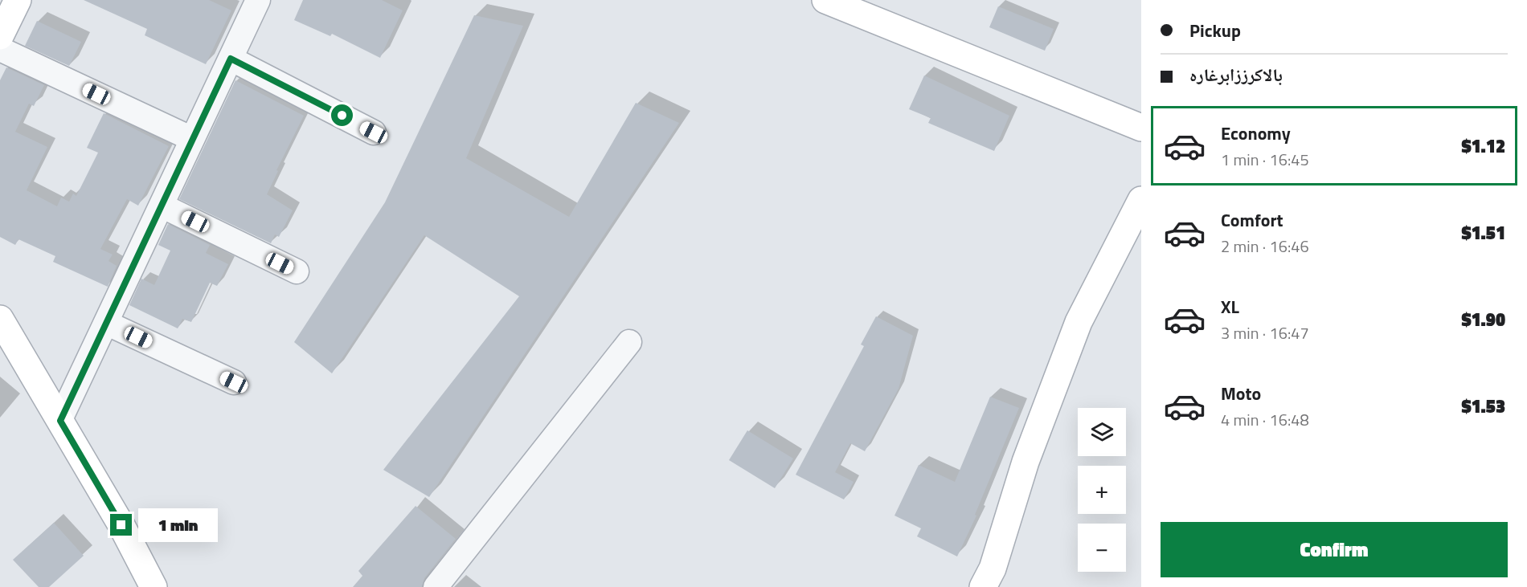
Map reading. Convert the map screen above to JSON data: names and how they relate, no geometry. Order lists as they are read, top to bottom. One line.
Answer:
{"page":{"banner":["Pickup","بالاکرززابرغاره"],"list":[{"name":"Economy","note":"1 min · 16:45","value":"$1.12"},{"name":"Comfort","note":"2 min · 16:46","value":"$1.51"},{"name":"XL","note":"3 min · 16:47","value":"$1.90"},{"name":"Moto","note":"4 min · 16:48","value":"$1.53"}],"map_buttons":["+","−"],"bubble":"1 min","buttons":"Confirm"}}
